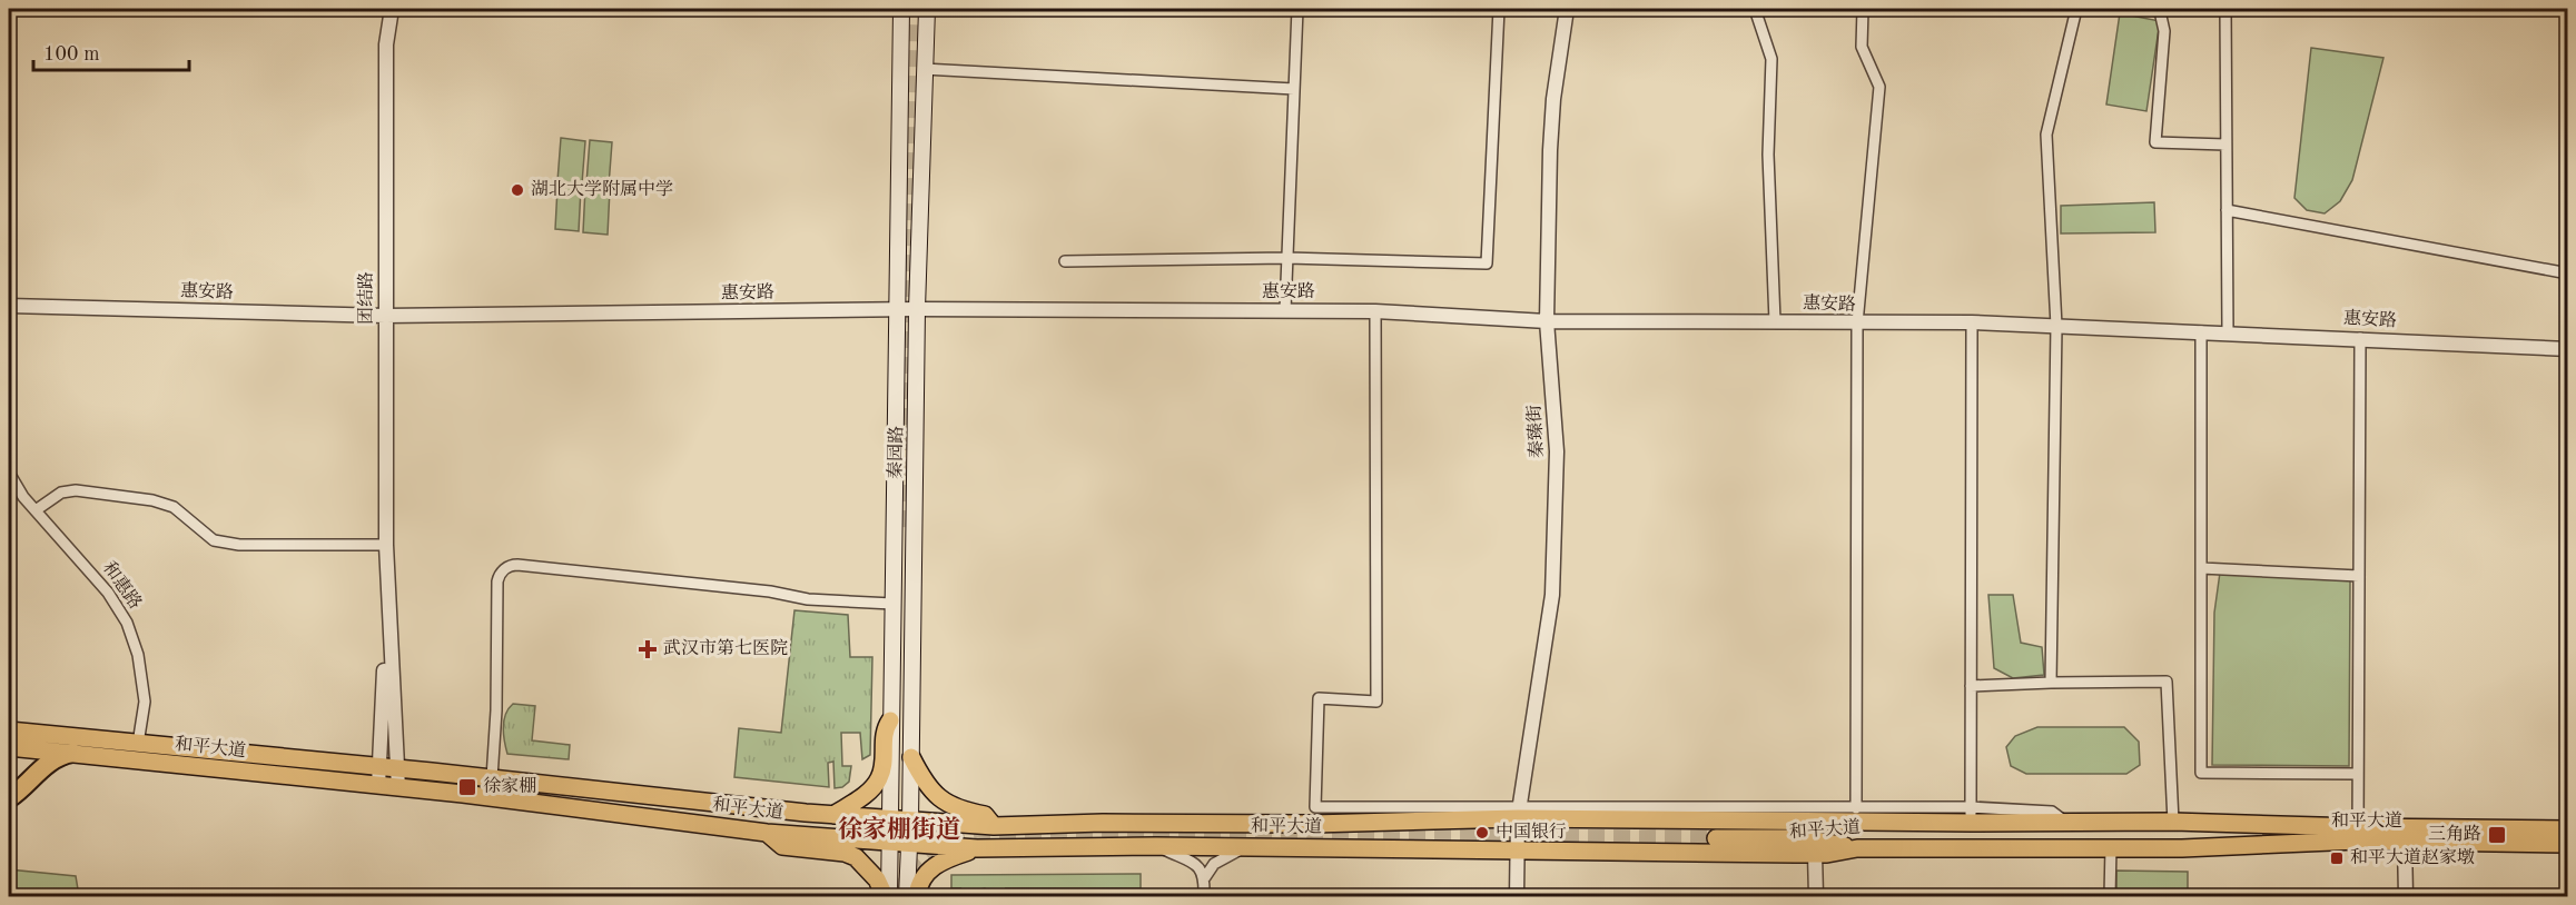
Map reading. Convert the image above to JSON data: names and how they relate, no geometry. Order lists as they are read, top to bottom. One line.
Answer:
{"streets":{"main road":["秦园路","和平大道"],"street":["惠安路","团结路","秦臻街","和惠路"]},"crossings":[["惠安路","团结路"],["惠安路","秦臻街"],["惠安路","秦园路"],["团结路","和平大道"],["秦臻街","和平大道"],["秦园路","和平大道"],["和惠路","和平大道"]],"districts":["徐家棚街道"],"places":{"other":["湖北大学附属中学","中国银行"],"health":["武汉市第七医院"],"transit":["徐家棚","三角路","和平大道赵家墩"]},"scale_bar":"100 m"}
